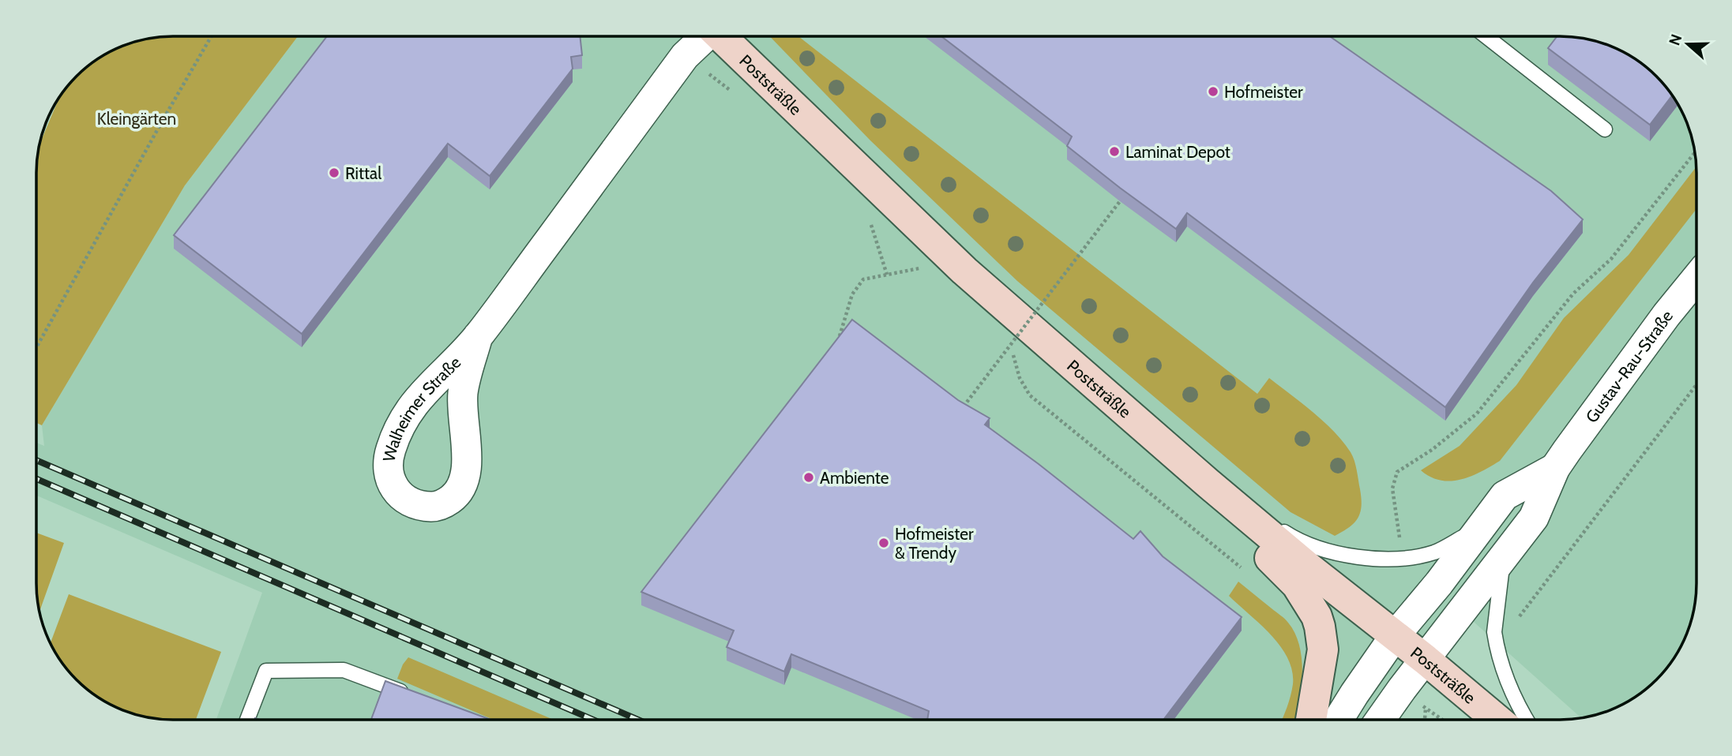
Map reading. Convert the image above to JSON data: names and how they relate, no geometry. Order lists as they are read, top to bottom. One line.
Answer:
{"streets":{"main road":["Poststräßle"],"street":["Gustav-Rau-Straße","Walheimer Straße"]},"crossings":[["Poststräßle","Gustav-Rau-Straße"]],"parks":["Kleingärten"],"places":["Hofmeister","Laminat Depot","Rittal","Ambiente","Hofmeister & Trendy"],"north":"left"}
